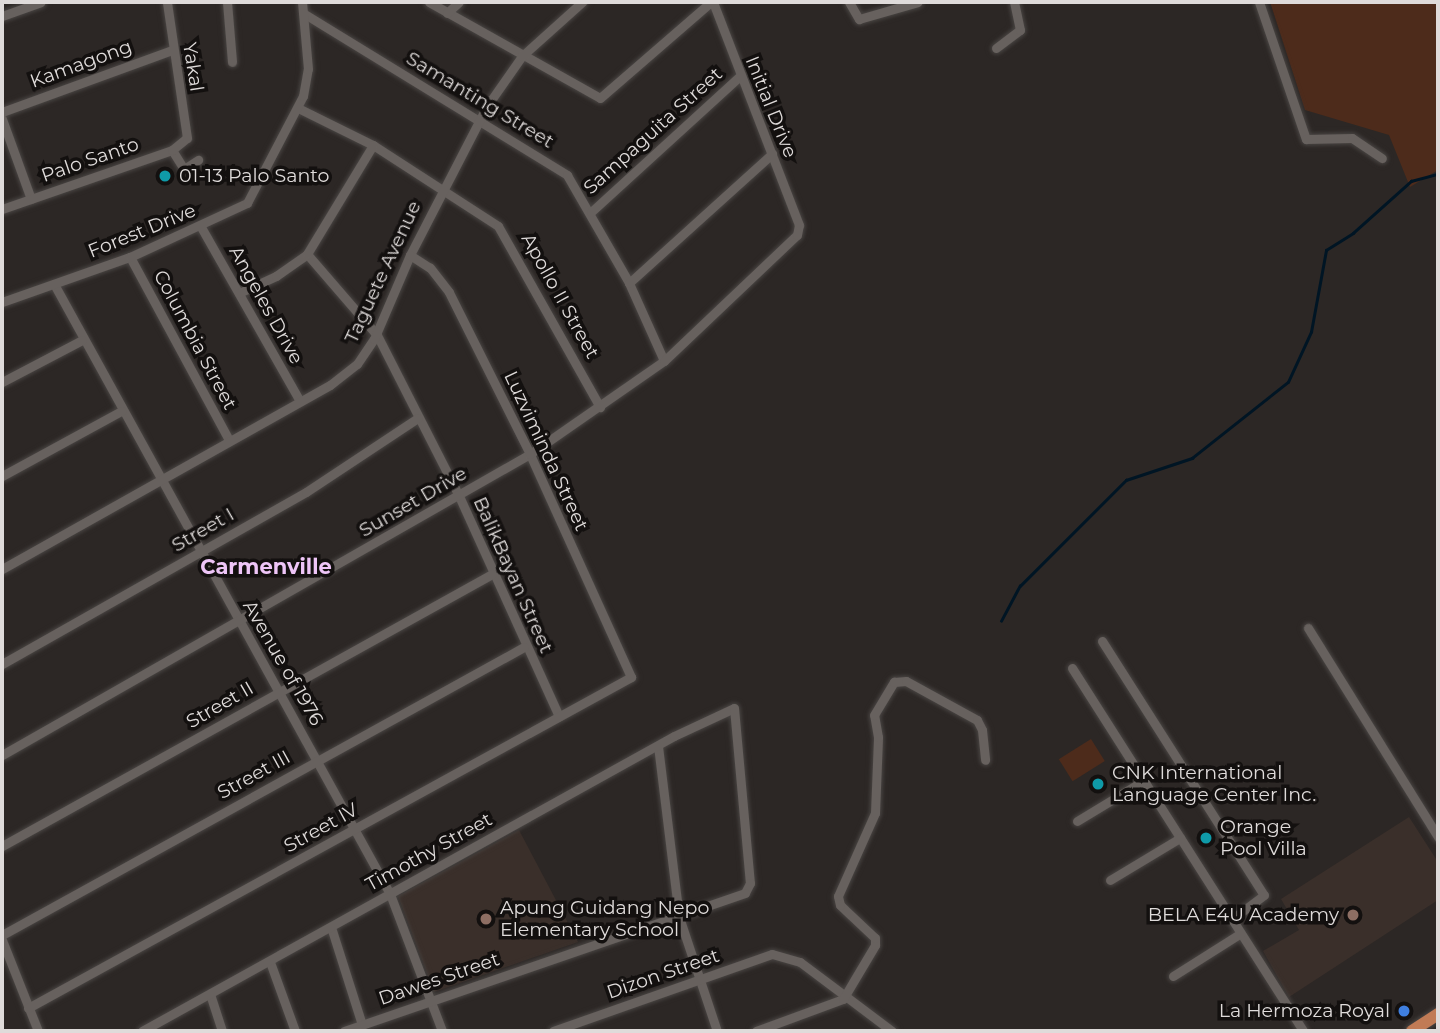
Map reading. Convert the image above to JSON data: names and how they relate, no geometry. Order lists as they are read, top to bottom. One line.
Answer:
{"streets":{"street":["Kamagong","Yakal","Samanting Street","Initial Drive","Sampaguita Street","Palo Santo","Forest Drive","Taguete Avenue","Apollo II Street","Angeles Drive","Columbia Street","Luzviminda Street","Sunset Drive","Street I","BalikBayan Street","Avenue of 1976","Street II","Street III","Street IV","Timothy Street","Dizon Street","Dawes Street"]},"crossings":[["Kamagong","Yakal"],["Yakal","Palo Santo"],["Samanting Street","Sampaguita Street"],["Samanting Street","Forest Drive"],["Samanting Street","Taguete Avenue"],["Samanting Street","Sunset Drive"],["Initial Drive","Sampaguita Street"],["Initial Drive","Sunset Drive"],["Forest Drive","Apollo II Street"],["Forest Drive","Angeles Drive"],["Forest Drive","Columbia Street"],["Forest Drive","Avenue of 1976"],["Taguete Avenue","Apollo II Street"],["Taguete Avenue","Angeles Drive"],["Taguete Avenue","Columbia Street"],["Taguete Avenue","Luzviminda Street"],["Taguete Avenue","BalikBayan Street"],["Taguete Avenue","Avenue of 1976"],["Apollo II Street","Sunset Drive"],["Luzviminda Street","Sunset Drive"],["Luzviminda Street","Street IV"],["Sunset Drive","BalikBayan Street"],["Sunset Drive","Avenue of 1976"],["Street I","BalikBayan Street"],["Street I","Avenue of 1976"],["BalikBayan Street","Street II"],["BalikBayan Street","Street III"],["BalikBayan Street","Street IV"],["Avenue of 1976","Street II"],["Avenue of 1976","Street III"],["Avenue of 1976","Street IV"],["Avenue of 1976","Timothy Street"],["Avenue of 1976","Dawes Street"],["Timothy Street","Dawes Street"]],"districts":["Carmenville"],"places":["01-13 Palo Santo","CNK International Language Center Inc.","Orange Pool Villa","BELA E4U Academy","Apung Guidang Nepo Elementary School","La Hermoza Royal"]}
